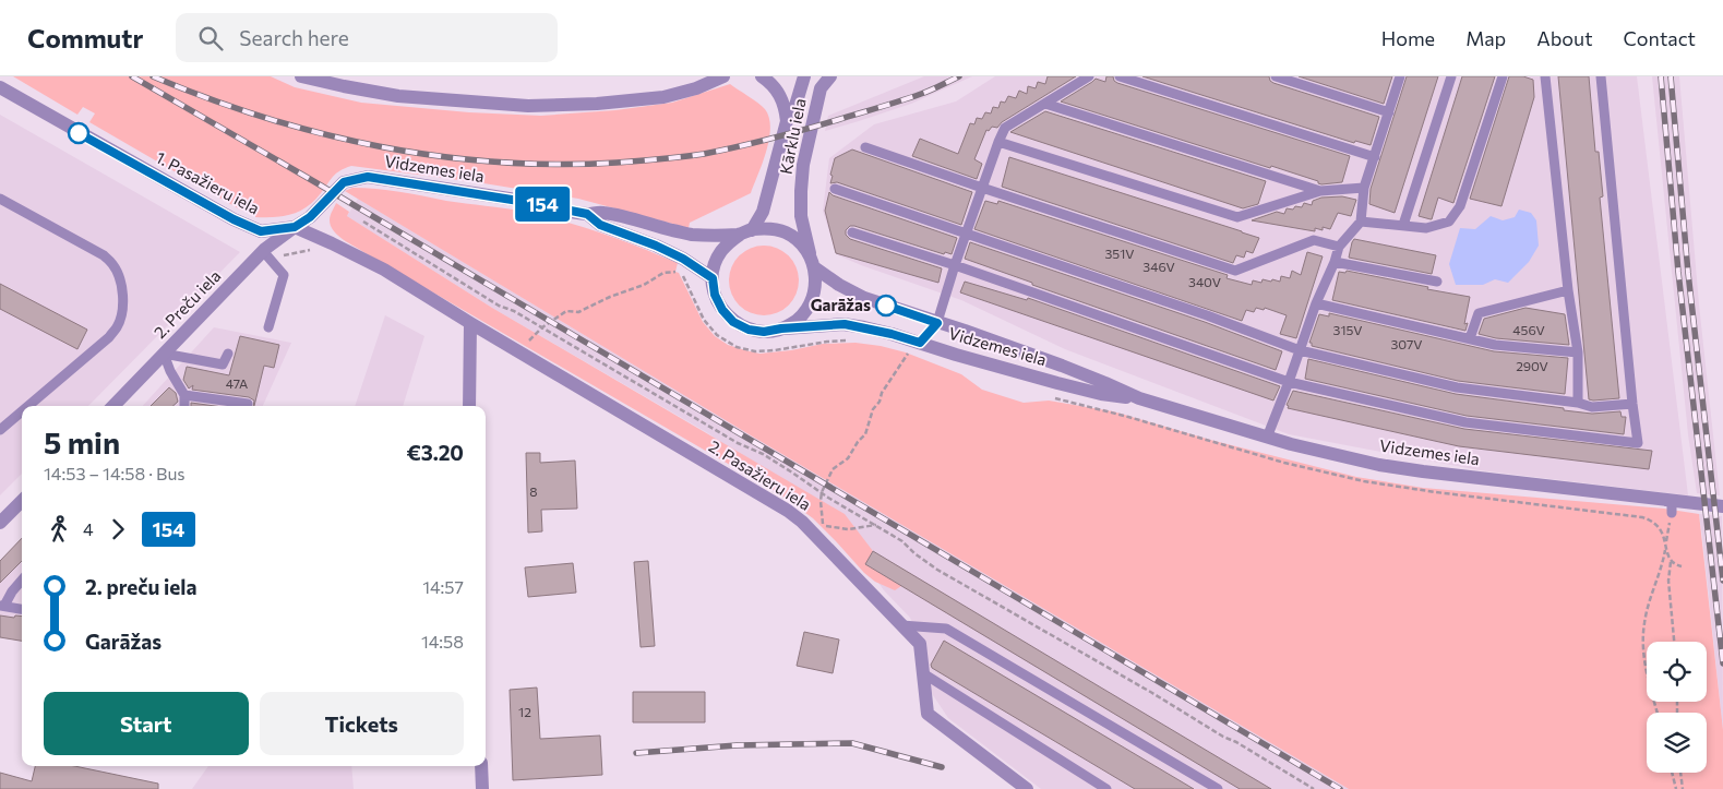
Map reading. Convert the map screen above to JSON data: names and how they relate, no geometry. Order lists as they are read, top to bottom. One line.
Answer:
{"streets":{"street":["Kārklu iela","Vidzemes iela","1. Pasažieru iela","2. Preču iela","2. Pasažieru iela"]},"crossings":[["Kārklu iela","Vidzemes iela"],["Vidzemes iela","1. Pasažieru iela"],["Vidzemes iela","2. Preču iela"],["1. Pasažieru iela","2. Preču iela"],["1. Pasažieru iela","2. Pasažieru iela"]],"places":["Garāžas"],"lines":["bus line 154"],"house_numbers":["351V","346V","340V","315V","456V","307V","290V","47A","8","12"],"page":{"header":"Commutr","search":"Search here","nav":["Home","Map","About","Contact"],"on_map":"154","heading":["5 min","14:53 – 14:58 · Bus","€3.20"],"legs":["4","154"],"list":[{"name":"2. preču iela","value":"14:57"},{"name":"Garāžas","value":"14:58"}],"buttons":["Start","Tickets"]}}
